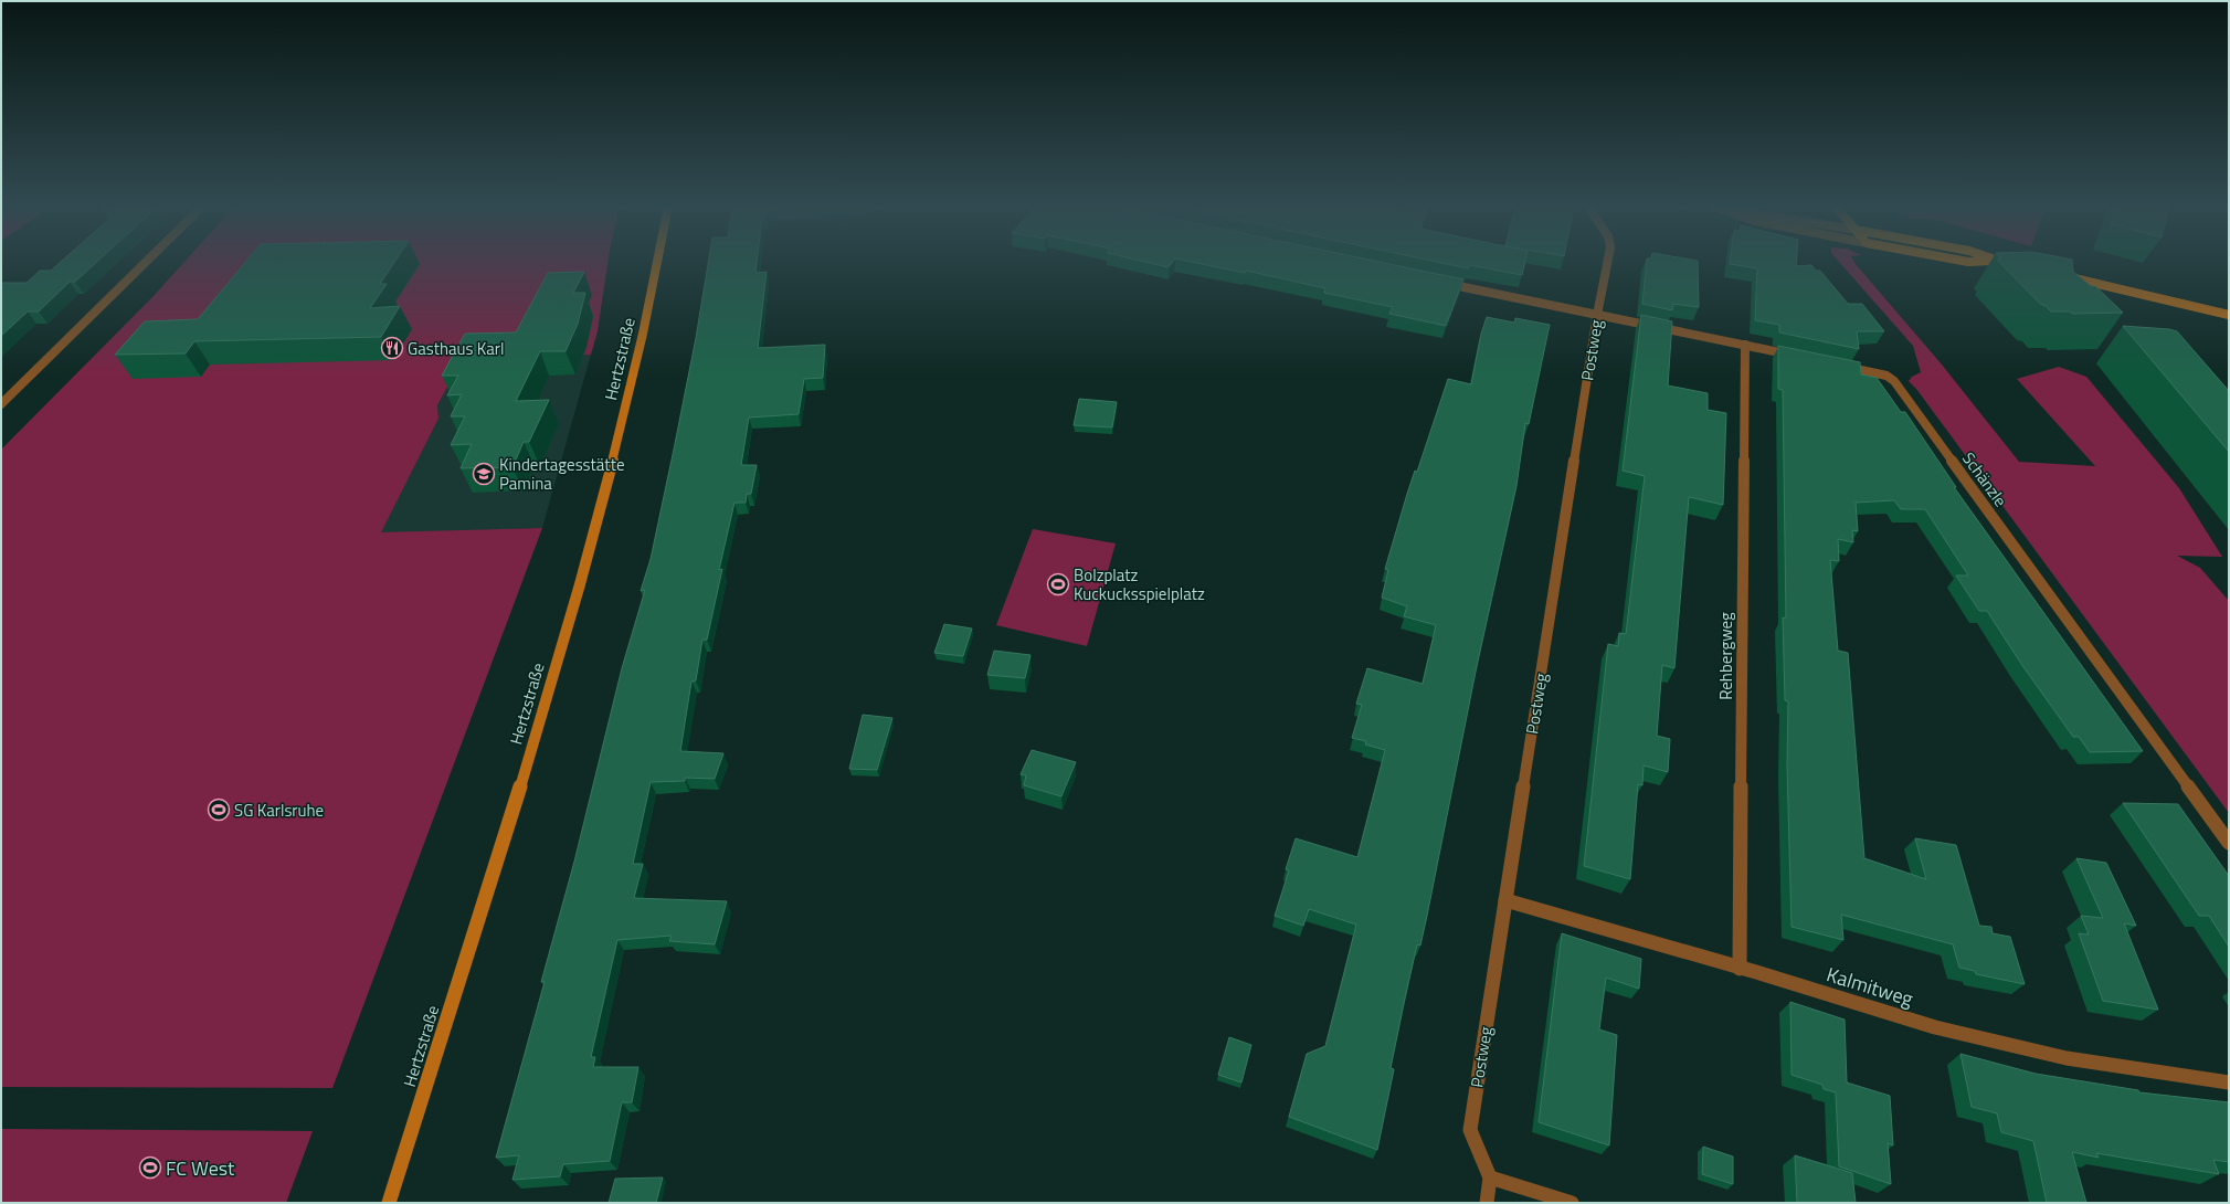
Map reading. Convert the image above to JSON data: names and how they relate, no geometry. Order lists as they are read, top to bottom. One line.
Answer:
{"streets":{"main road":["Hertzstraße"],"street":["Postweg","Schänzle","Rehbergweg","Kalmitweg"]},"crossings":[["Postweg","Kalmitweg"],["Rehbergweg","Kalmitweg"]],"places":{"restaurant":["Gasthaus Karl"],"school or university":["Kindertagesstätte Pamina"],"sports":["Bolzplatz Kuckucksspielplatz","SG Karlsruhe","FC West"]}}
